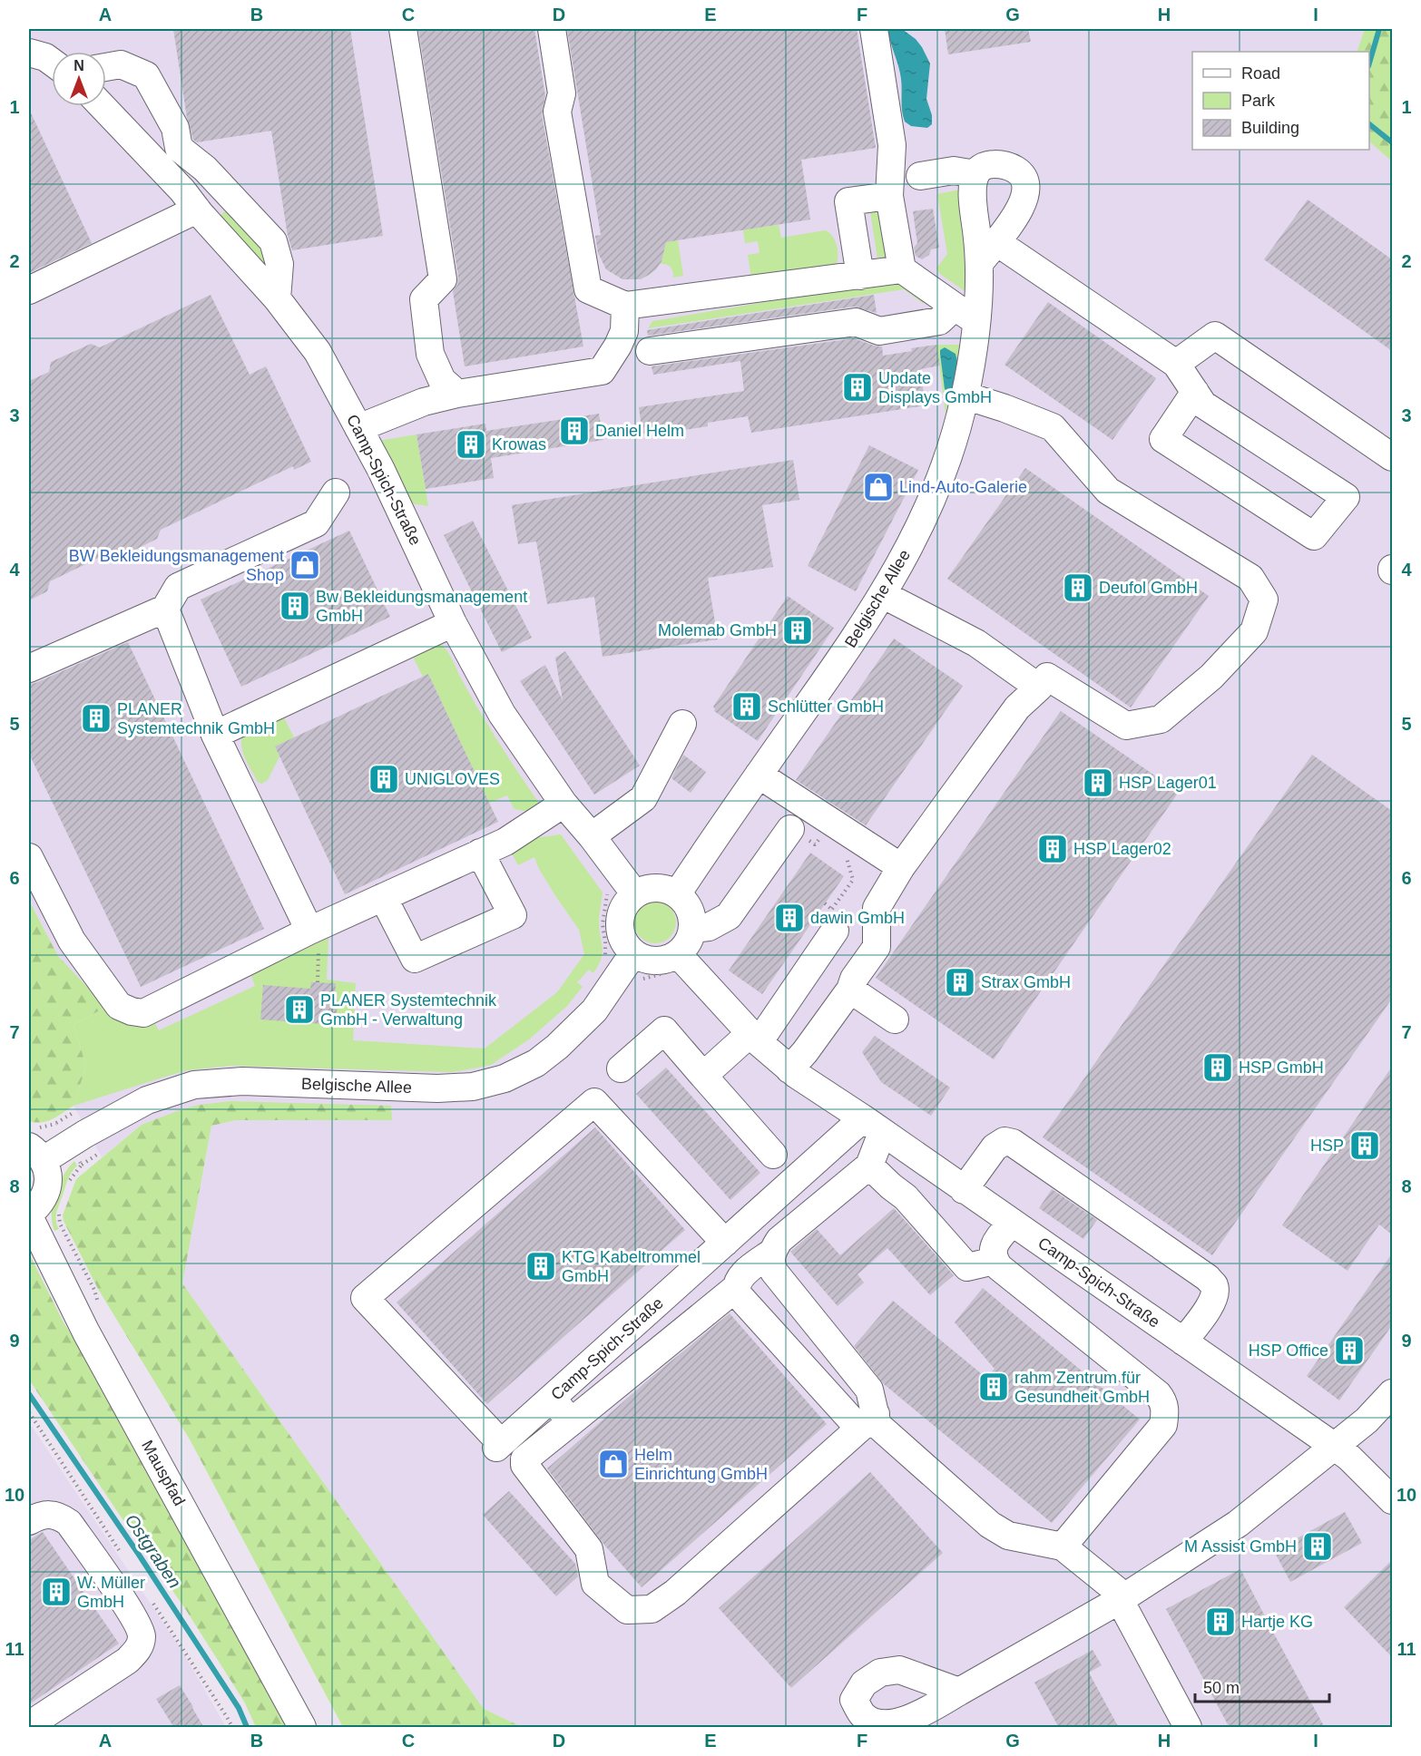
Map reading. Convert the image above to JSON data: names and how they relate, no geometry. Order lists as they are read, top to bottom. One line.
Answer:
{"streets":{"street":["Camp-Spich-Straße","Belgische Allee","Mauspfad"]},"crossings":[["Camp-Spich-Straße","Belgische Allee"]],"water":["Ostgraben"],"places":{"building":["Update Displays GmbH","Daniel Helm","Krowas","Deufol GmbH","Bw Bekleidungsmanagement GmbH","Molemab GmbH","Schlütter GmbH","PLANER Systemtechnik GmbH","UNIGLOVES","HSP Lager01","HSP Lager02","dawin GmbH","Strax GmbH","PLANER Systemtechnik GmbH - Verwaltung","HSP GmbH","HSP","KTG Kabeltrommel GmbH","HSP Office","rahm Zentrum für Gesundheit GmbH","M Assist GmbH","W. Müller GmbH","Hartje KG"],"shop":["Lind-Auto-Galerie","BW Bekleidungsmanagement Shop","Helm Einrichtung GmbH"]},"legend":["Road","Park","Building"],"scale_bar":"50 m","north":"top","grid":{"columns":["A","B","C","D","E","F","G","H","I"],"rows":["1","2","3","4","5","6","7","8","9","10","11"]}}
